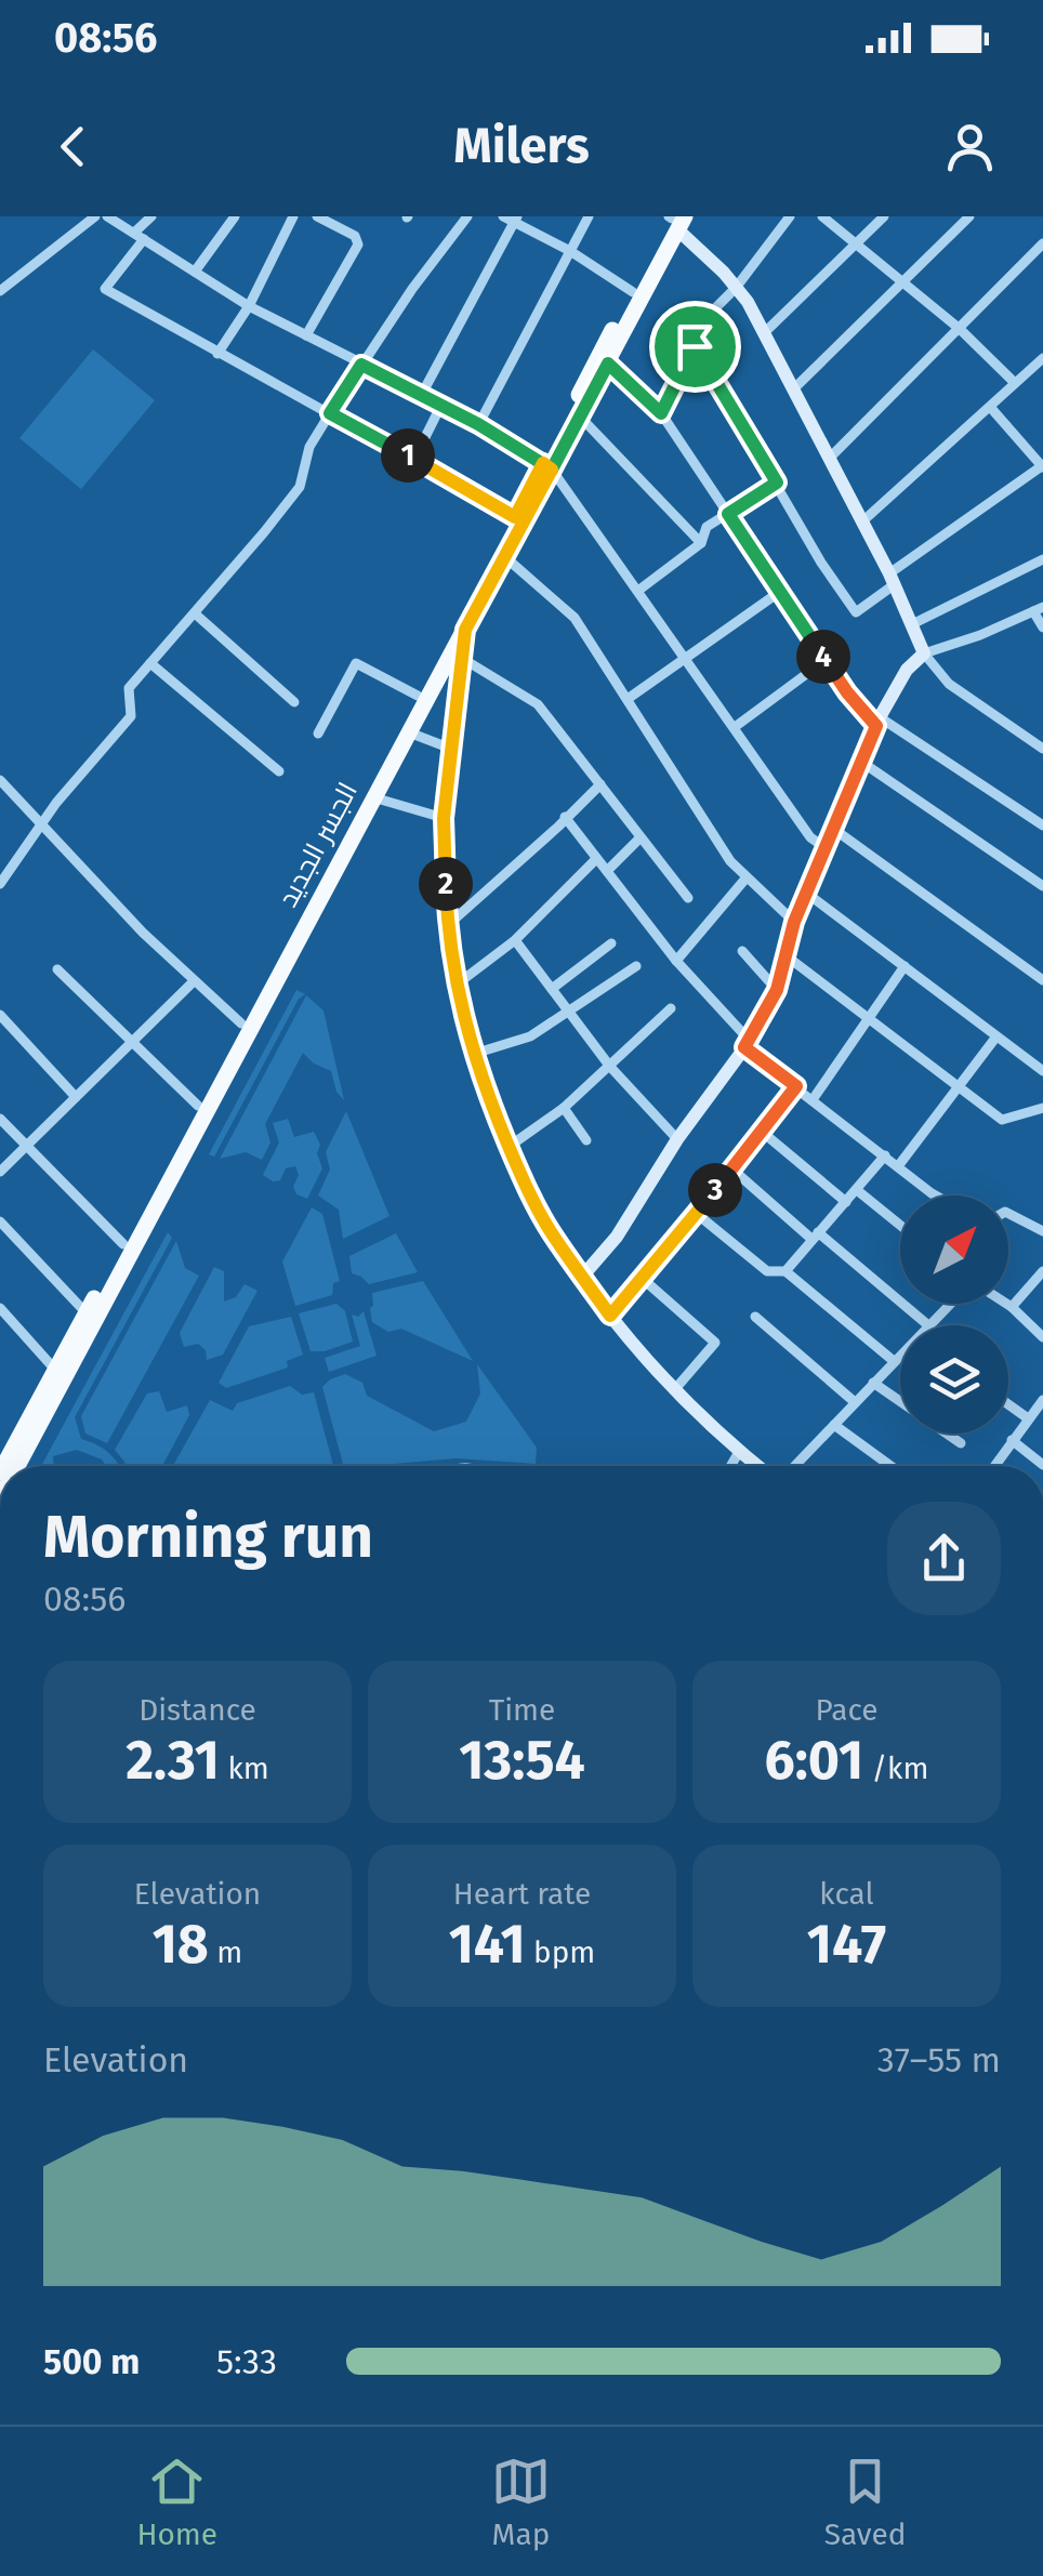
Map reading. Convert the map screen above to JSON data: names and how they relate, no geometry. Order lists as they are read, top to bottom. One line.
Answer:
{"streets":{"main road":["الجسر الجديد"]},"north":"top right","page":{"status":"08:56","header":"Milers","pins":["1","4","2","3"],"heading":["Morning run","08:56"],"stats":[["Distance","2.31 km"],["Time","13:54"],["Pace","6:01 /km"],["Elevation","18 m"],["Heart rate","141 bpm"],["kcal","147"]],"chart":["Elevation","37–55 m"],"list":[{"name":"500 m","note":"5:33"}],"tabs":["Home","Map","Saved"]}}
